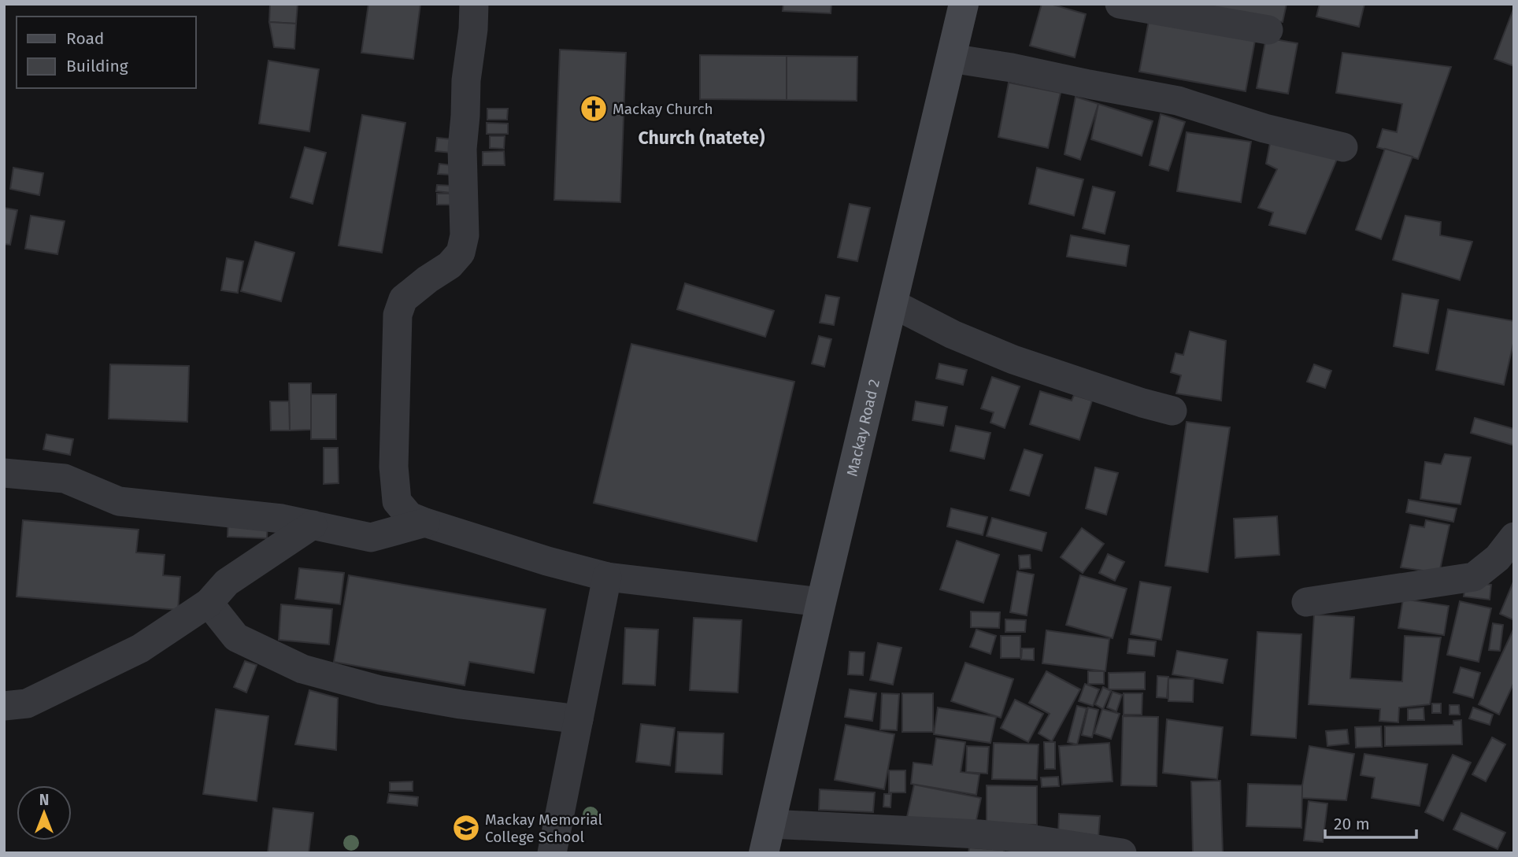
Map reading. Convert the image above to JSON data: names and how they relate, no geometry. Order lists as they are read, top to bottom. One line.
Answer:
{"streets":{"street":["Mackay Road 2"]},"districts":["Church (natete)"],"places":{"church":["Mackay Church"],"school or university":["Mackay Memorial College School"]},"legend":["Road","Building"],"scale_bar":"20 m","north":"top"}
